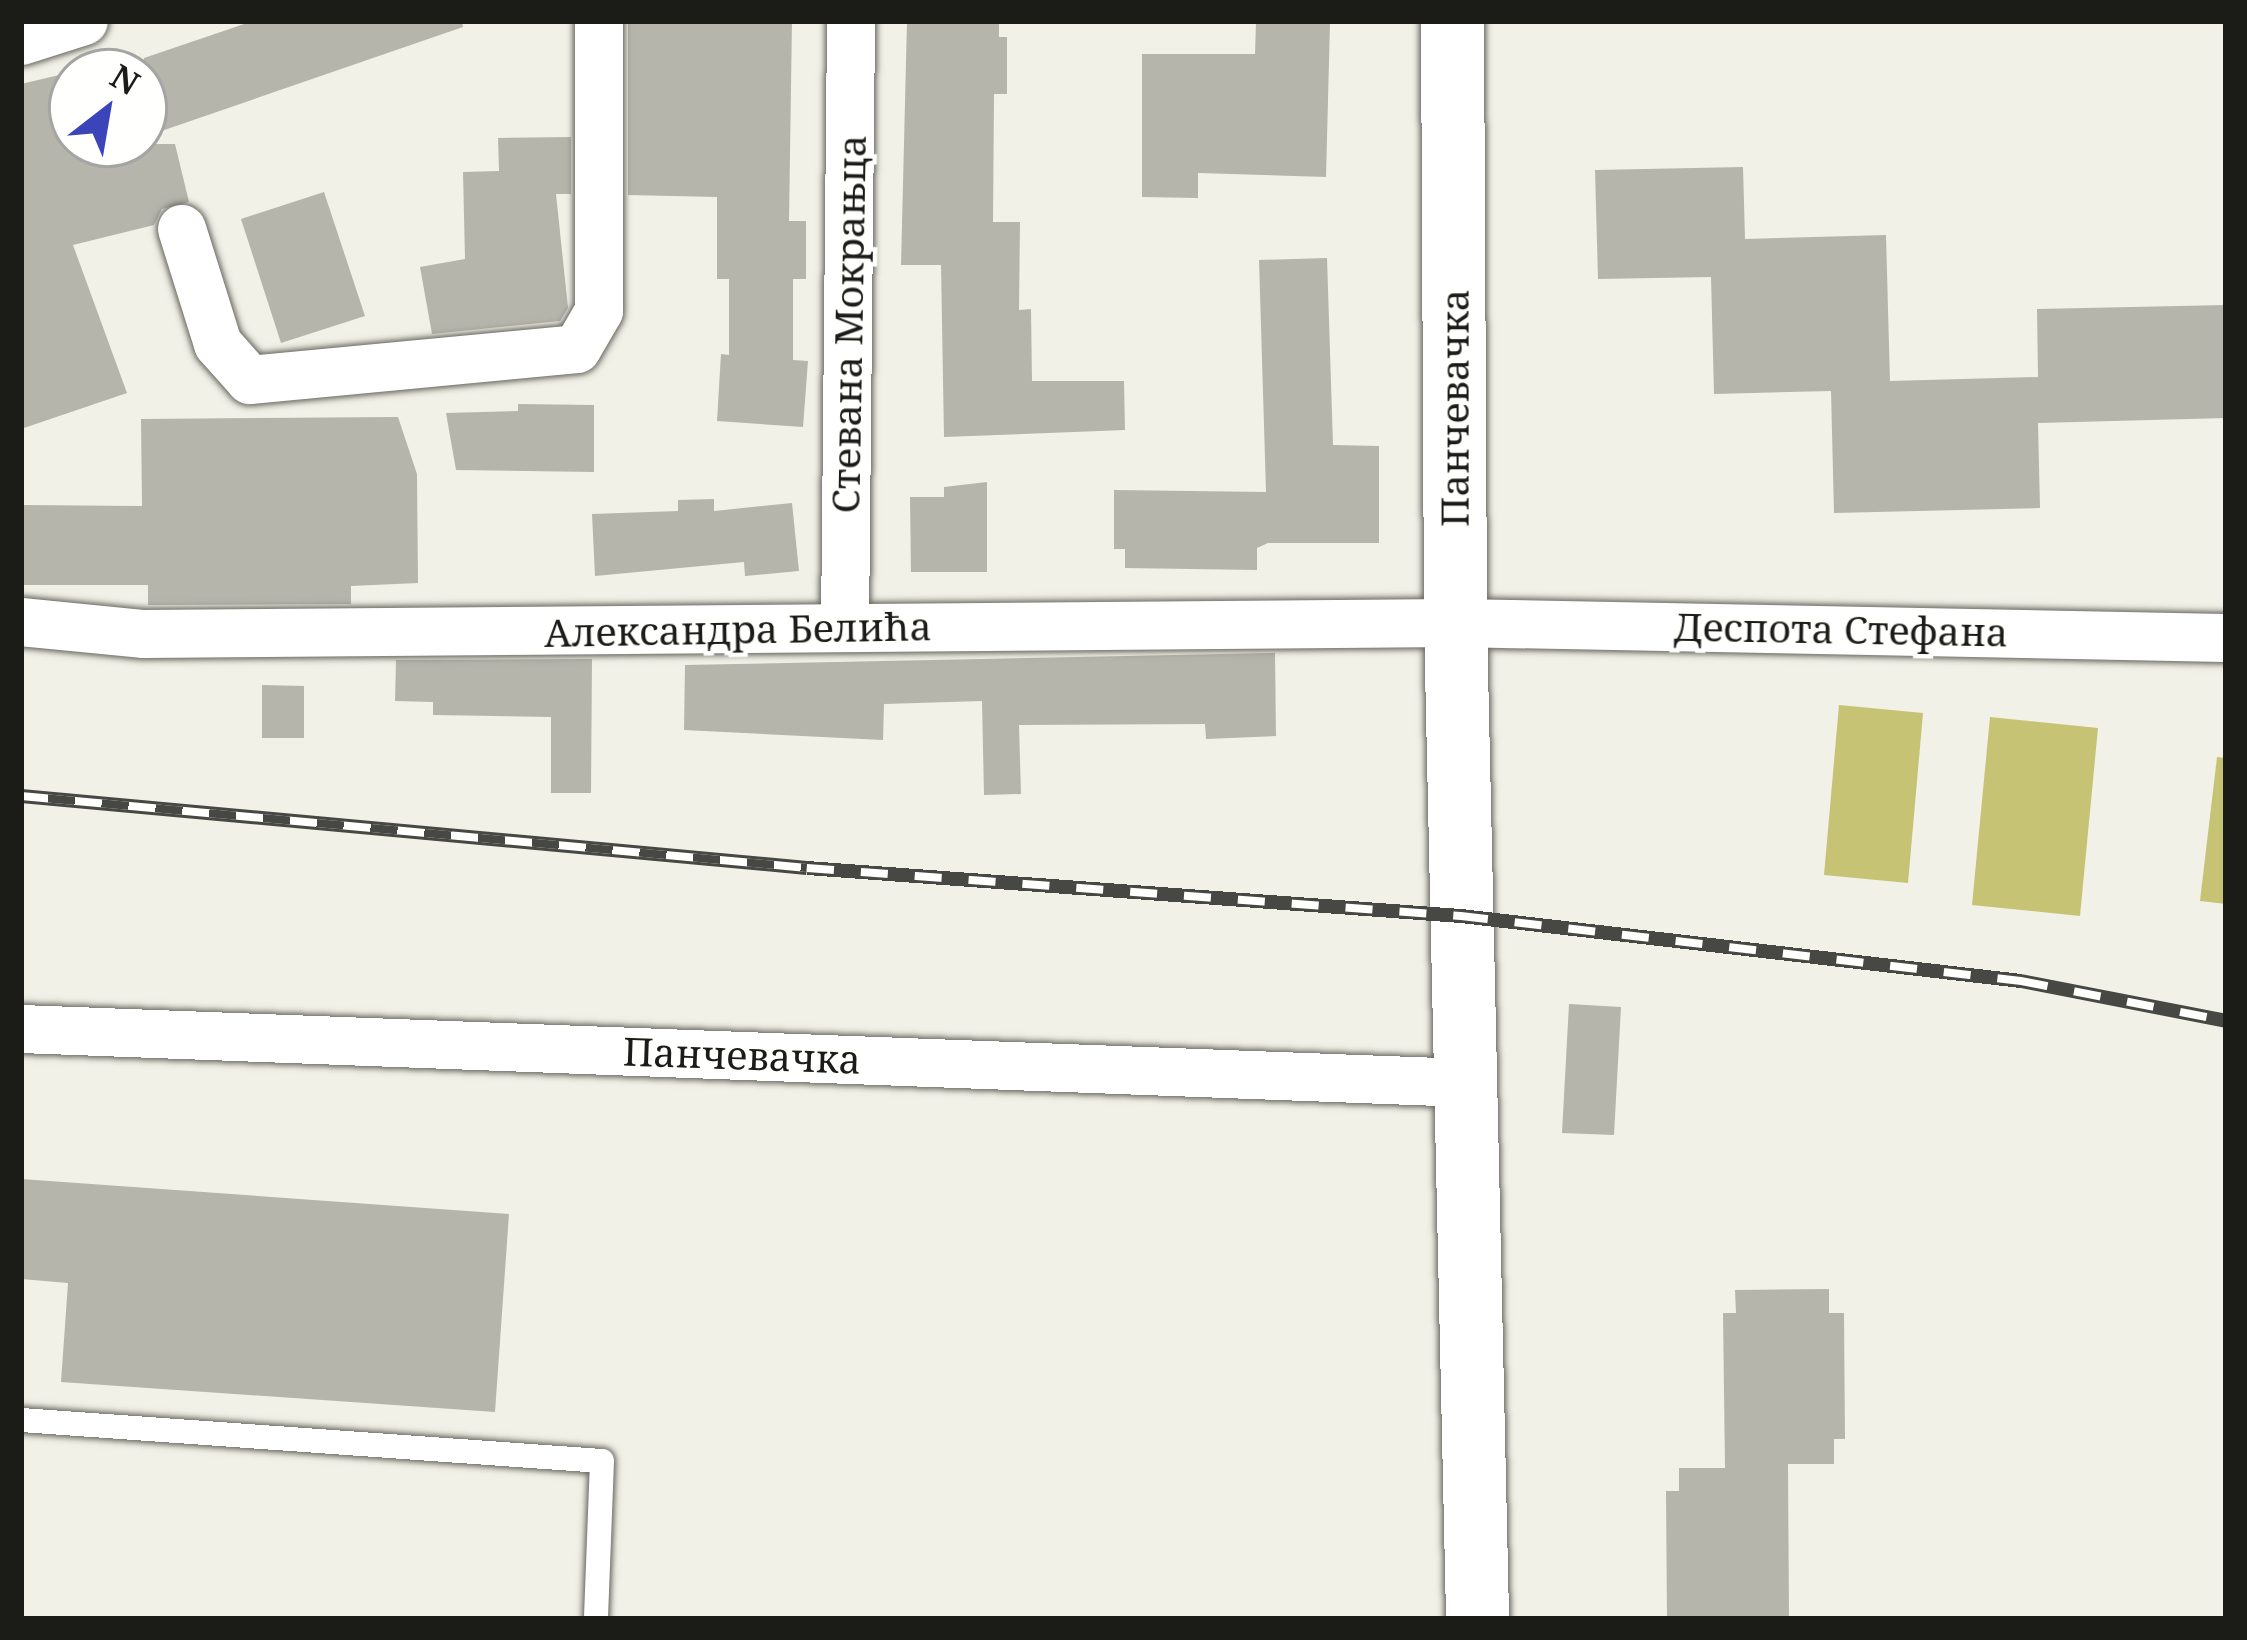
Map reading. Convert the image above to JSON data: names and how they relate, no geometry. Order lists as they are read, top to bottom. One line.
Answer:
{"streets":{"street":["Стевана Мокрањца","Панчевачка","Александра Белића","Деспота Стефана"]},"crossings":[["Стевана Мокрањца","Александра Белића"],["Панчевачка","Александра Белића"],["Панчевачка","Деспота Стефана"],["Александра Белића","Деспота Стефана"]],"north":"top right"}
